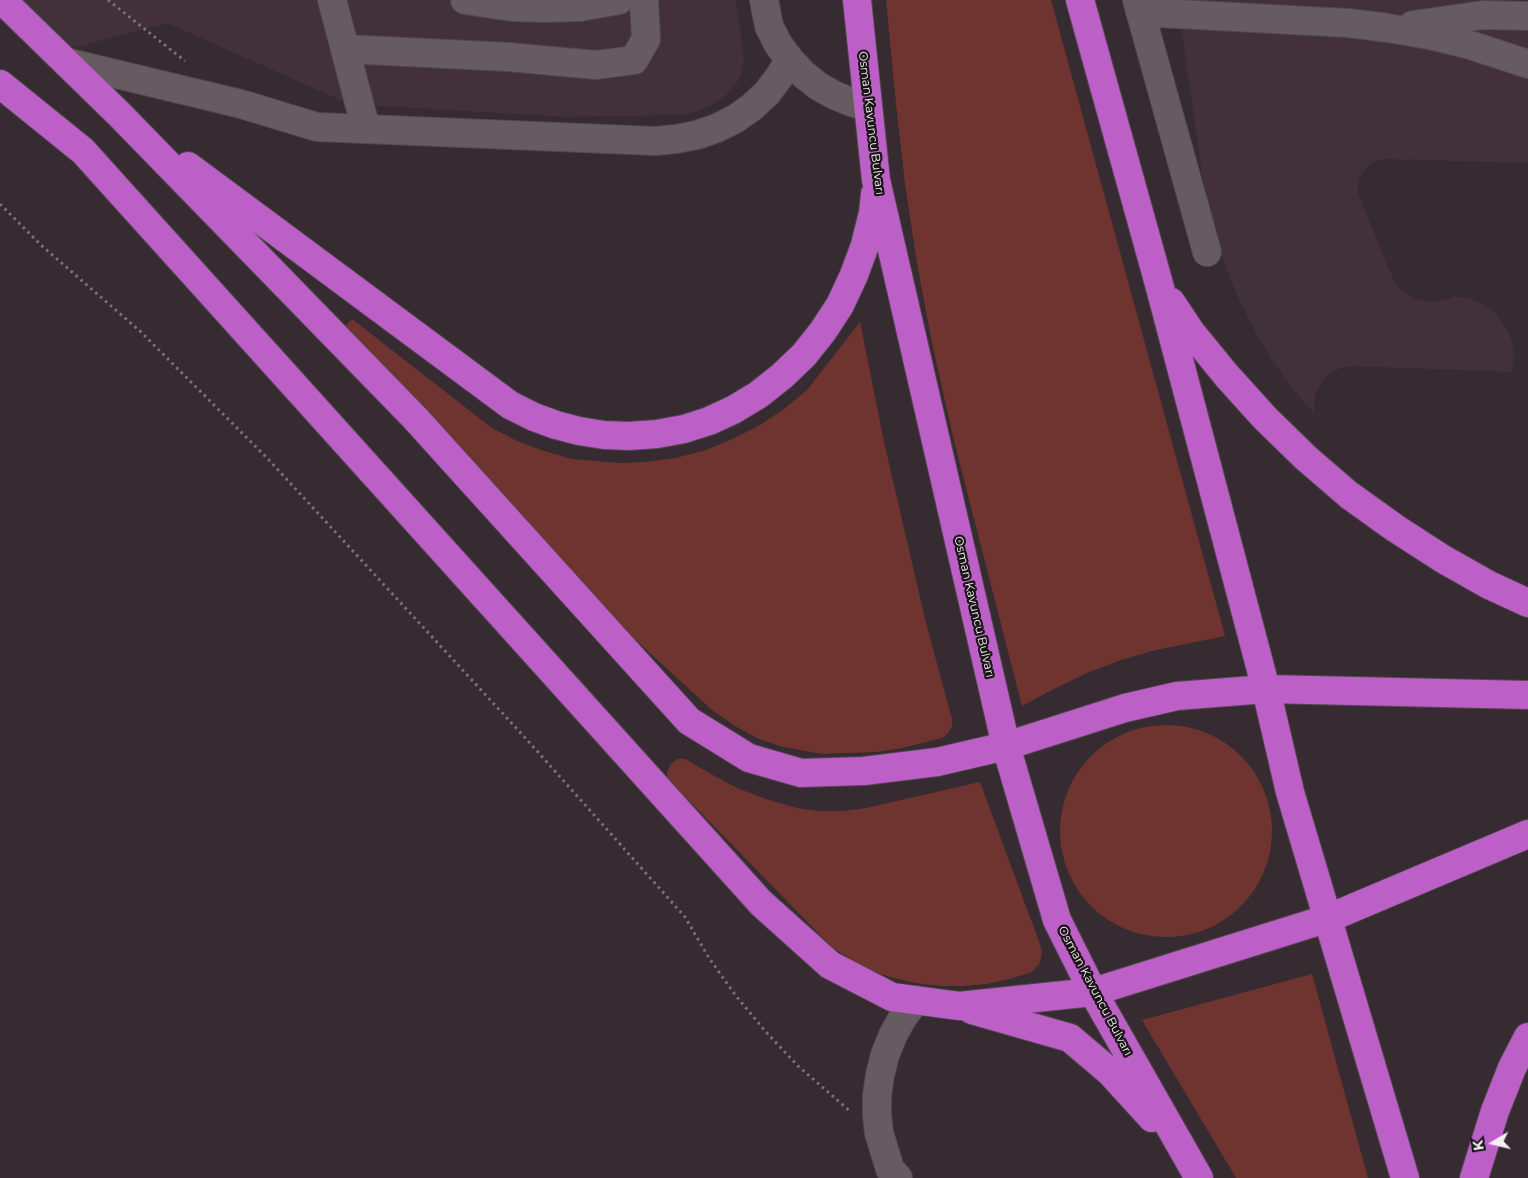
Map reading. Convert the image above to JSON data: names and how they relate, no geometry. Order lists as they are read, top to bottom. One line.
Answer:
{"streets":{"highway":["Osman Kavuncu Bulvarı"]},"north":"left"}
